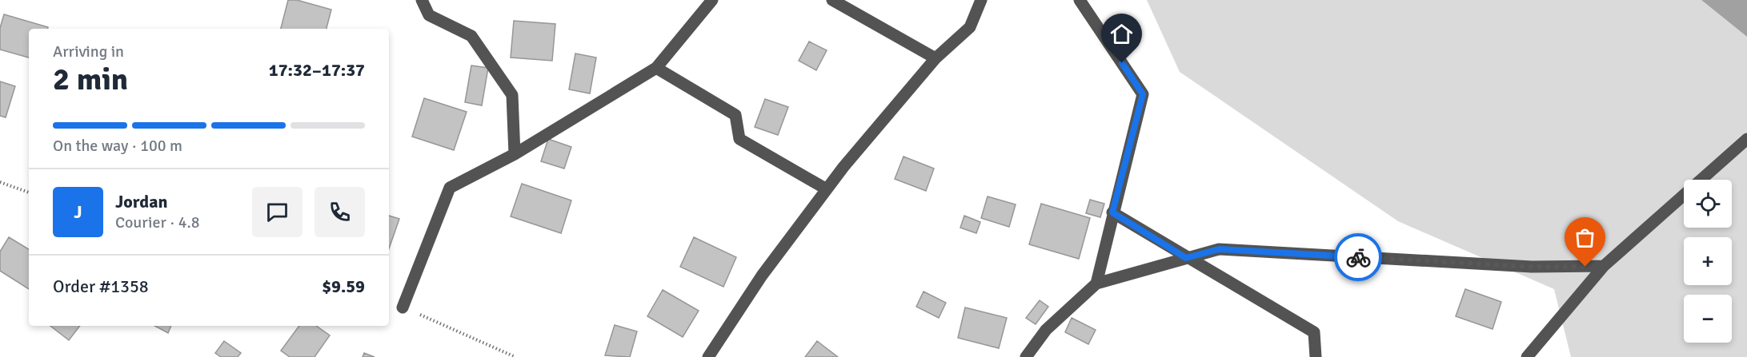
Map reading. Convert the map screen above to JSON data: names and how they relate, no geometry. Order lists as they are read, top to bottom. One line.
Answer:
{"page":{"heading":["2 min","Arriving in","17:32–17:37"],"panel":["Jordan","Courier · 4.8","Order #1358","$9.59"],"bar":"On the way · 100 m","map_buttons":["+","−"],"round":"J"}}
